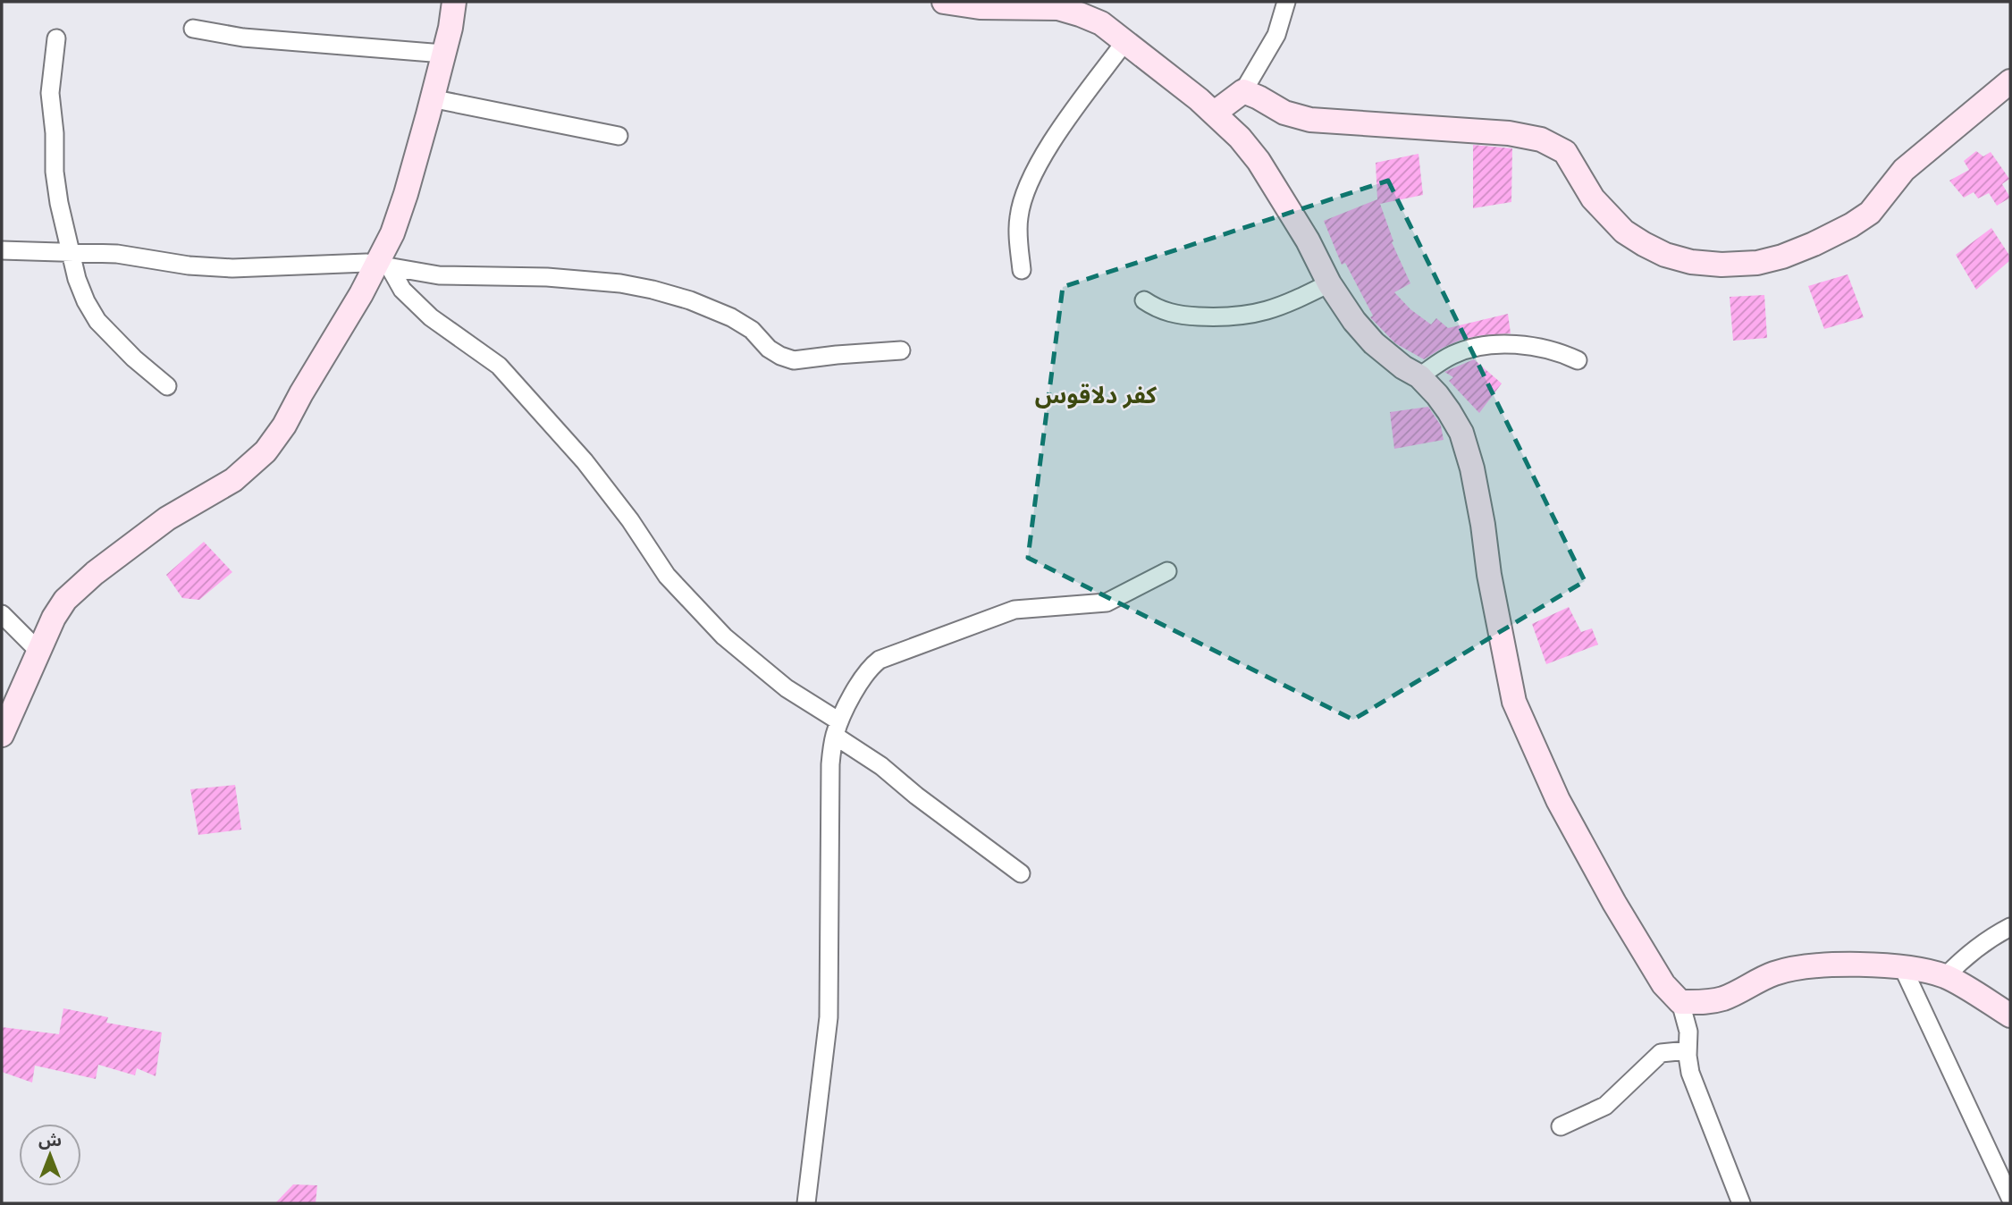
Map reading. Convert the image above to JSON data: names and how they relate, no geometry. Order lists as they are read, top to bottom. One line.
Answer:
{"districts":["كفر دلاقوس"],"north":"top"}
